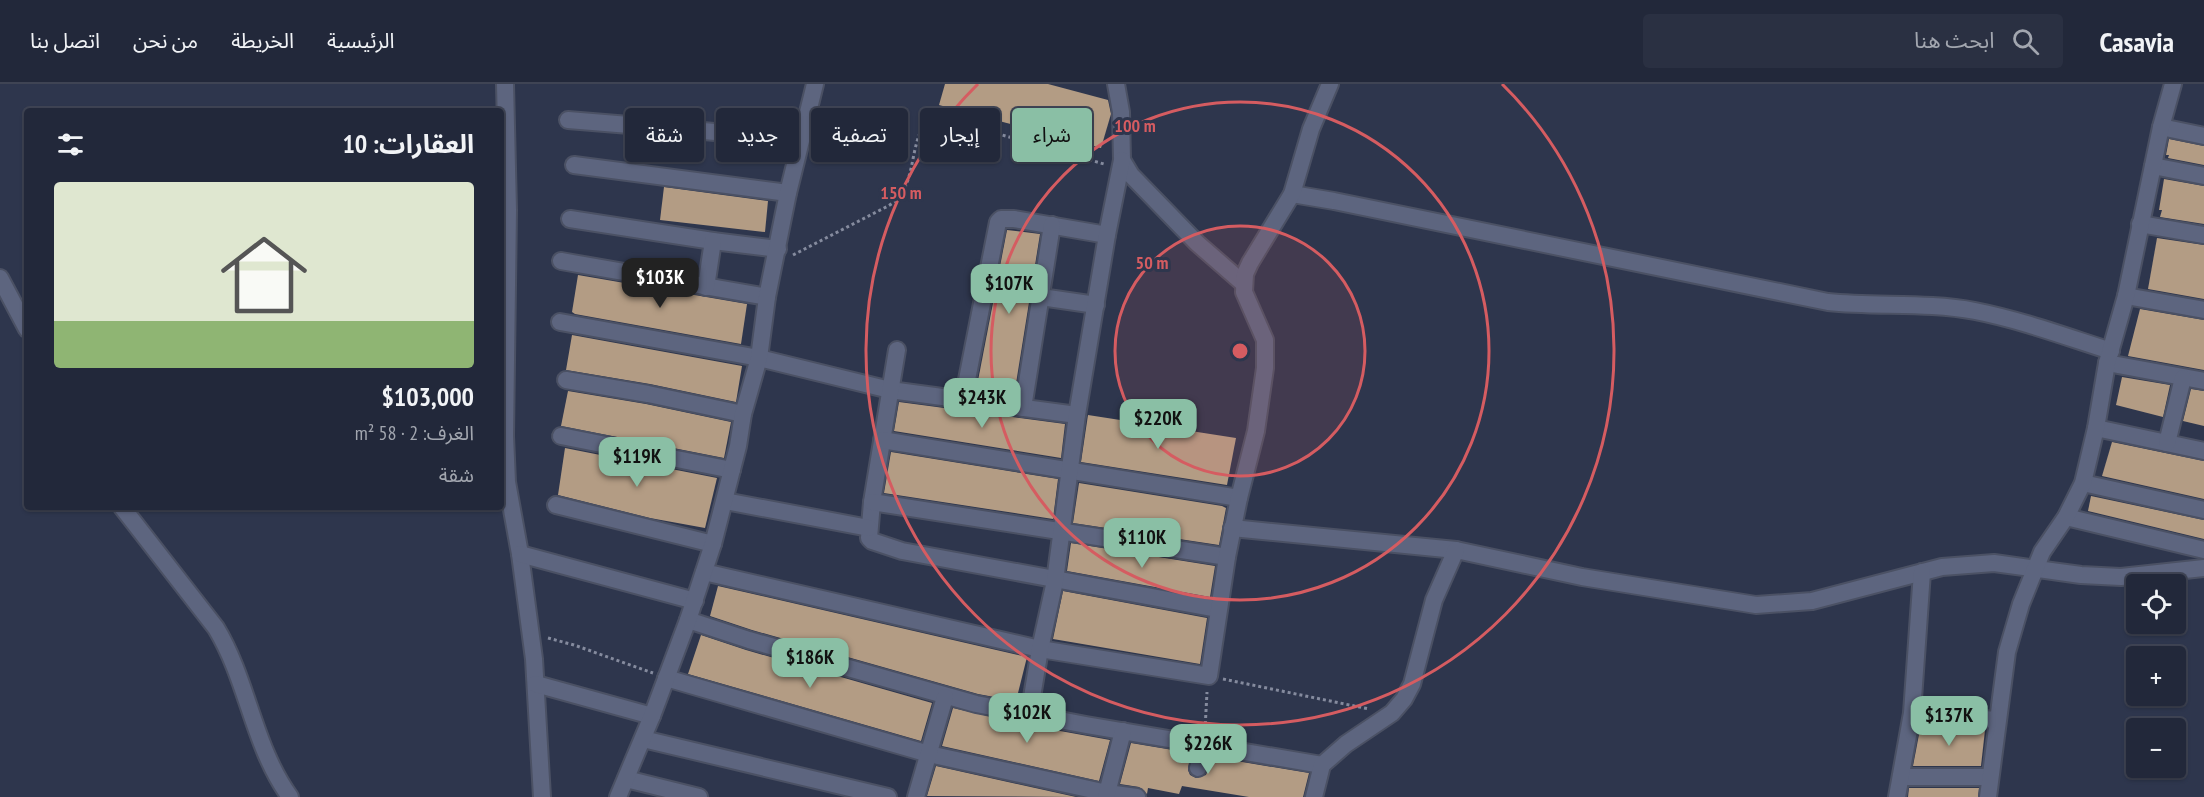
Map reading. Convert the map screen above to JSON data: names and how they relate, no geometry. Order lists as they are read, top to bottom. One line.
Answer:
{"page":{"header":"Casavia","search":"ابحث هنا","nav":["الرئيسية","الخريطة","من نحن","اتصل بنا"],"chip":["شراء","إيجار","تصفية","جديد","شقة"],"heading":"العقارات: 10","list":[{"name":"$103,000","note":"الغرف: 2 · 58 m² · شقة"}],"price":["$103K","$107K","$243K","$220K","$119K","$110K","$186K","$102K","$137K","$226K"],"map_buttons":["+","−"]},"rings":["100 m","150 m","50 m"]}
